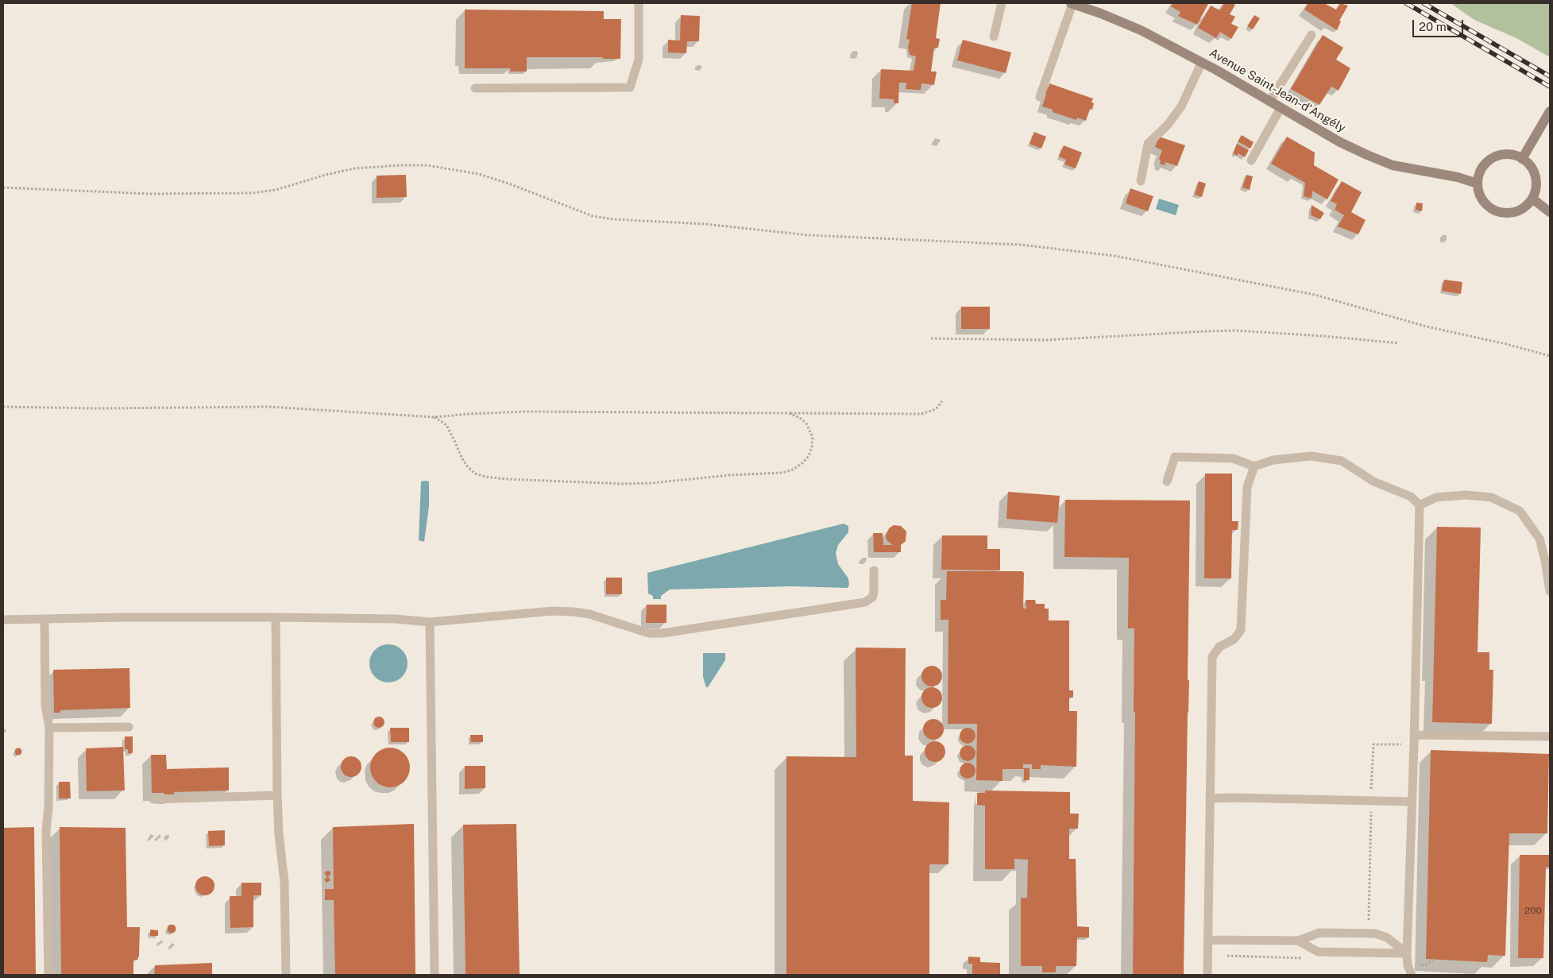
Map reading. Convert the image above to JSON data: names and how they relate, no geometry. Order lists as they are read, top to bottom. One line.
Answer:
{"streets":{"main road":["Avenue Saint-Jean-d'Angély"]},"house_numbers":["200"],"scale_bar":"20 m"}
